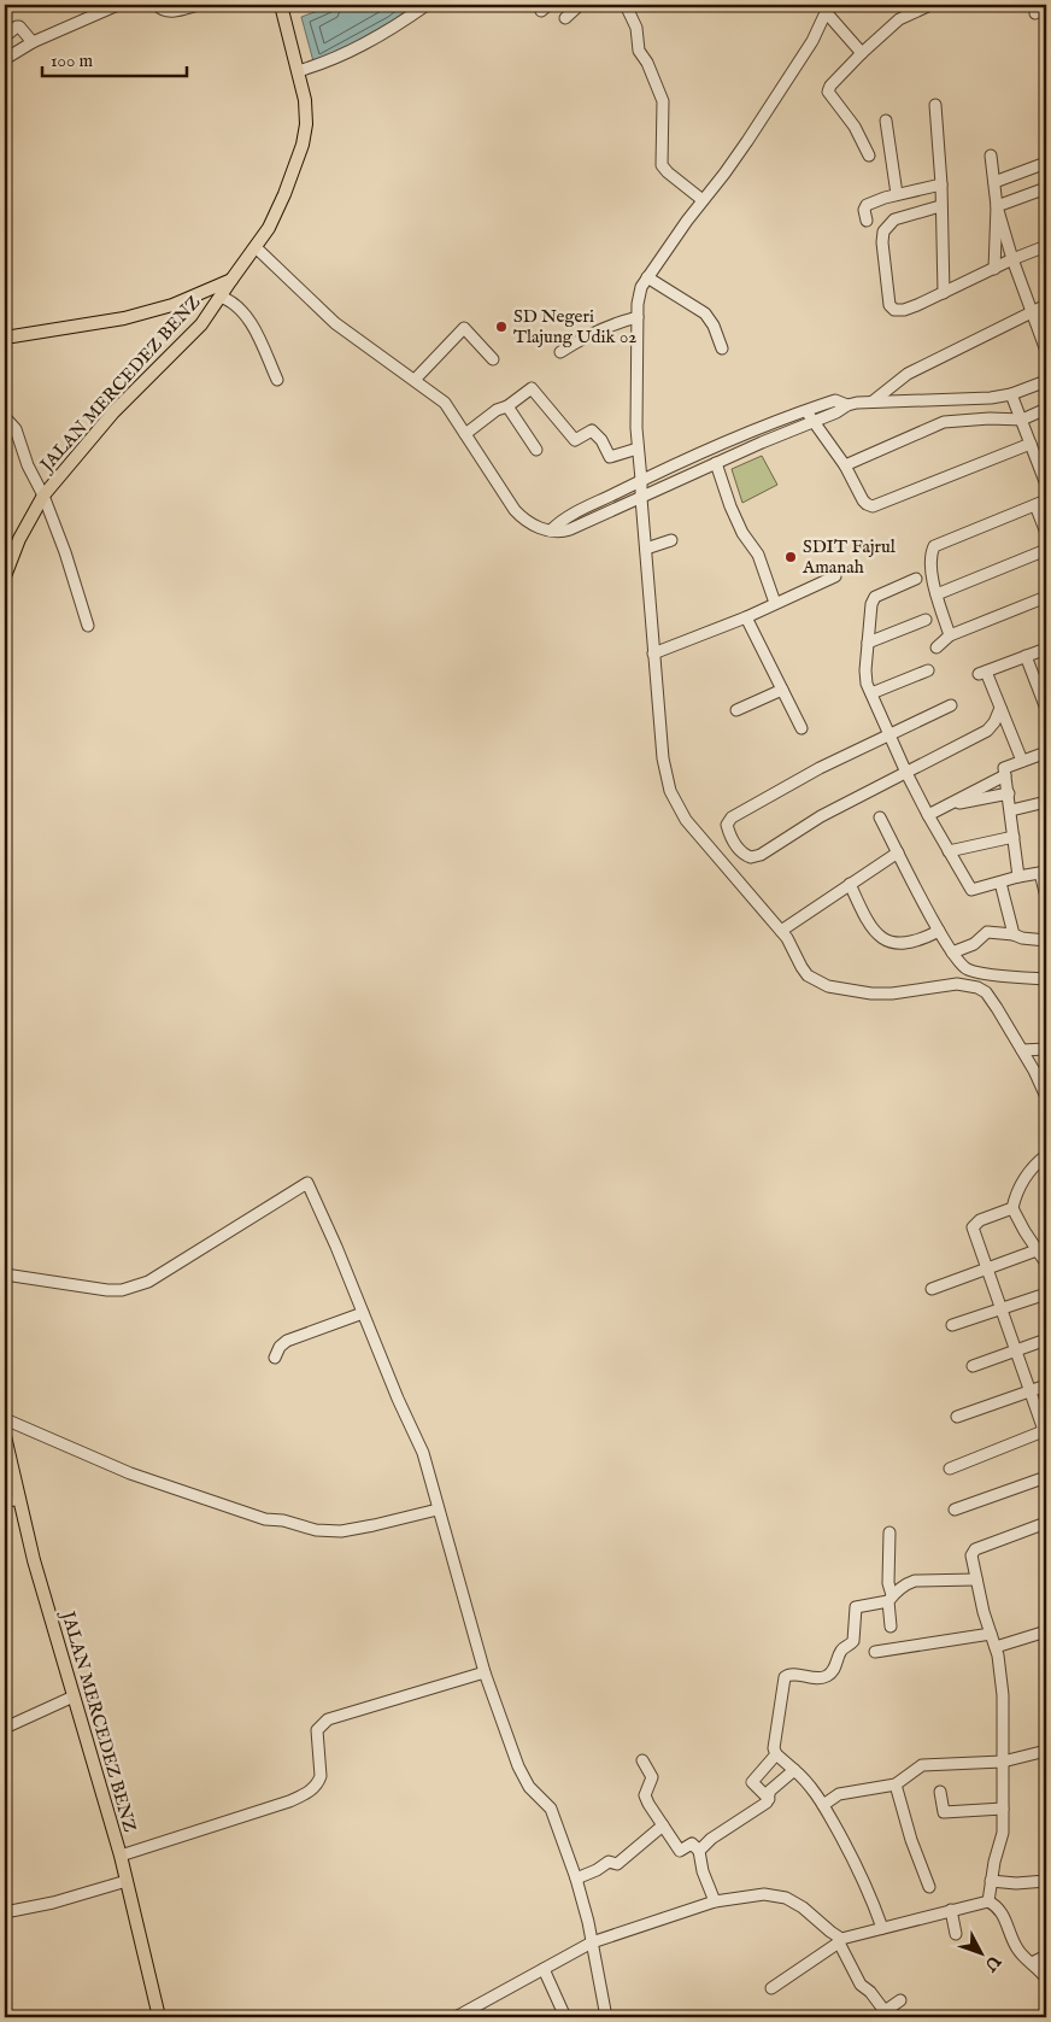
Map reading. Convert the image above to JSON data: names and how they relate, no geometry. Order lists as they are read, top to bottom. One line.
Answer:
{"streets":{"main road":["JALAN MERCEDEZ BENZ"]},"places":["SD Negeri Tlajung Udik 02","SDIT Fajrul Amanah"],"scale_bar":"100 m","north":"bottom right"}
